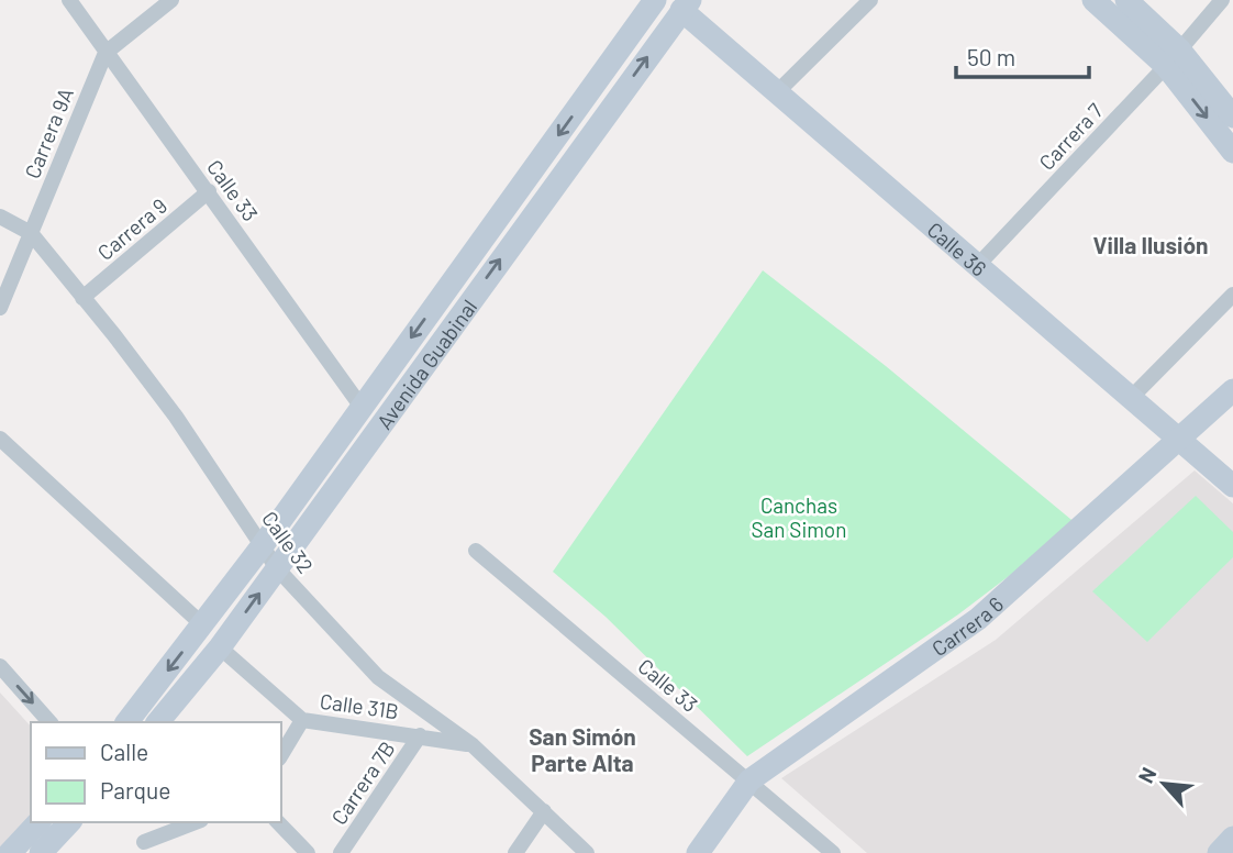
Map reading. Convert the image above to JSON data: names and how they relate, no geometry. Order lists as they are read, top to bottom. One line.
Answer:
{"streets":{"main road":["Calle 36","Avenida Guabinal","Carrera 6"],"street":["Carrera 9A","Carrera 7","Calle 33","Carrera 9","Calle 32","Calle 31B","Carrera 7B"]},"crossings":[["Carrera 9A","Calle 33"],["Carrera 9A","Calle 32"],["Carrera 7","Calle 36"],["Calle 33","Carrera 9"],["Calle 33","Avenida Guabinal"],["Calle 33","Carrera 6"],["Carrera 9","Calle 32"],["Calle 36","Avenida Guabinal"],["Calle 36","Carrera 6"],["Avenida Guabinal","Calle 32"],["Avenida Guabinal","Calle 31B"],["Calle 32","Calle 31B"],["Calle 31B","Carrera 7B"]],"districts":["Villa Ilusión","San Simón Parte Alta"],"parks":["Canchas San Simon"],"legend":["Calle","Parque"],"scale_bar":"50 m","north":"top left"}
